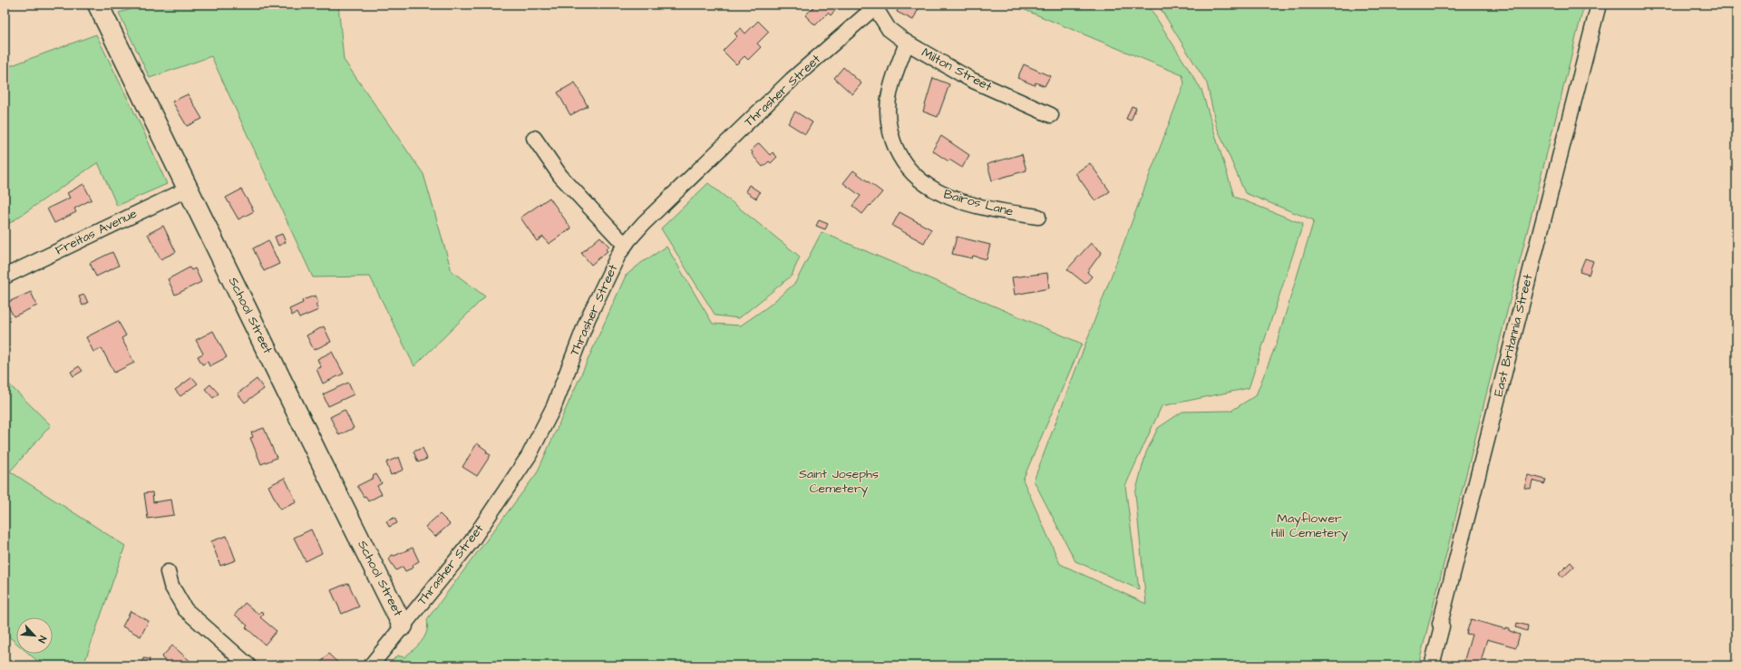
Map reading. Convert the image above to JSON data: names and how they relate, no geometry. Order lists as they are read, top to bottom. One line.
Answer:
{"streets":{"street":["Milton Street","Thrasher Street","Bairos Lane","Freitas Avenue","School Street","East Britannia Street"]},"crossings":[["Milton Street","Thrasher Street"],["Milton Street","Bairos Lane"],["Thrasher Street","School Street"],["Freitas Avenue","School Street"]],"parks":["Saint Josephs Cemetery","Mayflower Hill Cemetery"],"north":"bottom right"}
